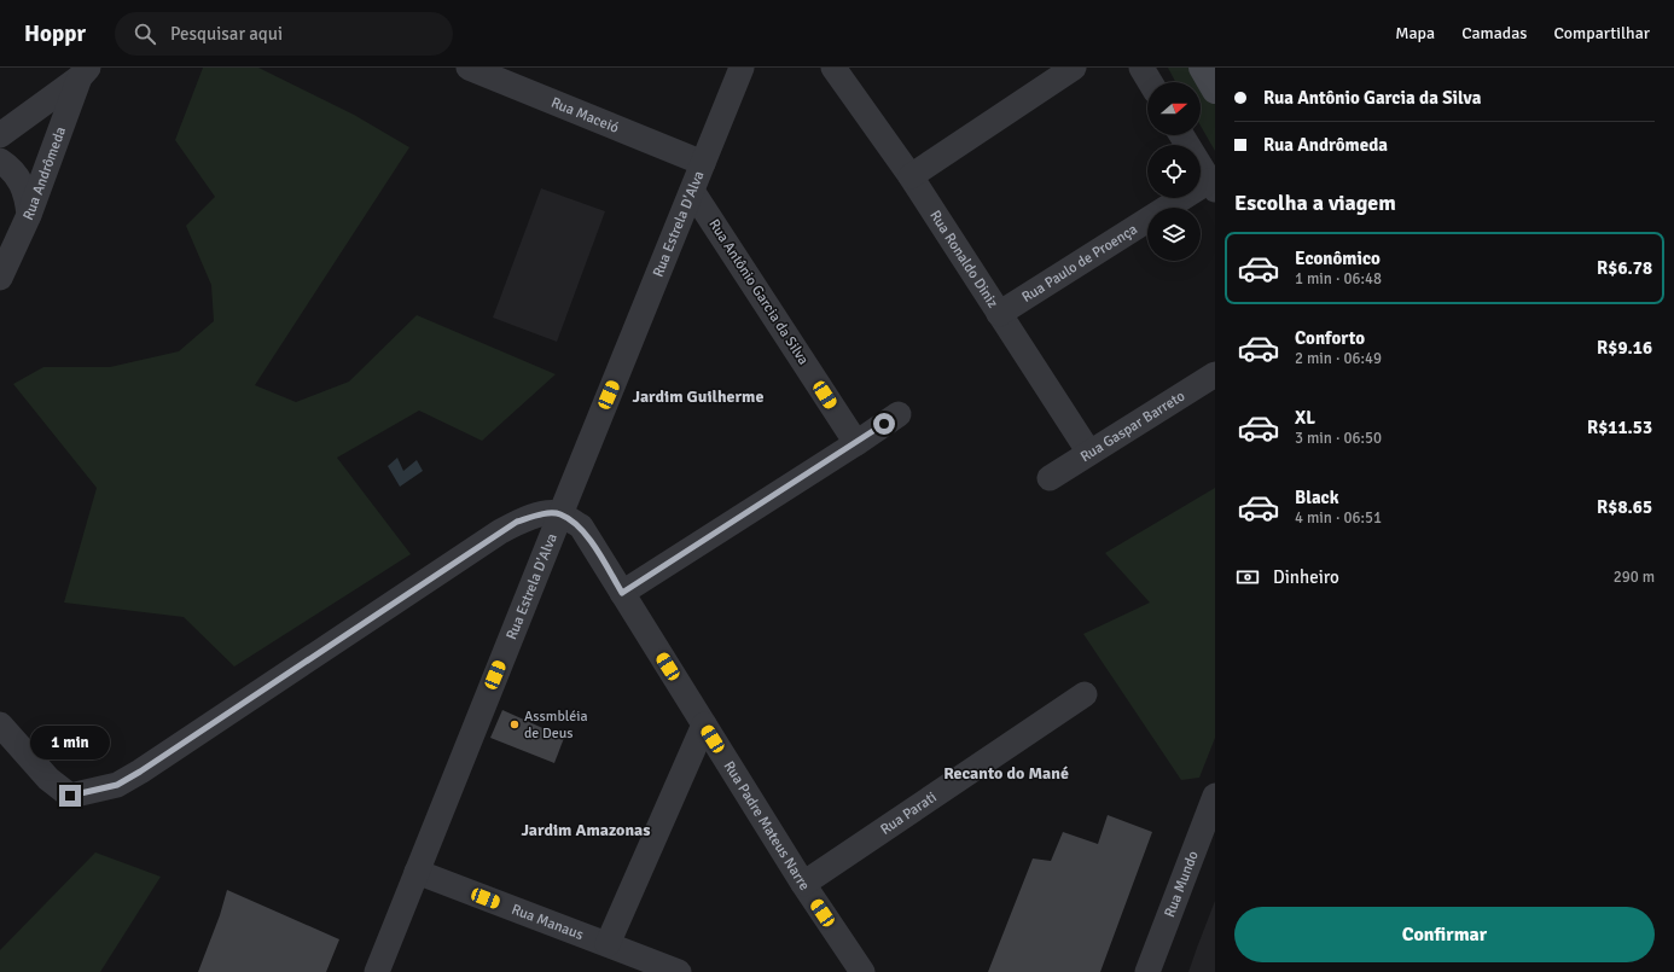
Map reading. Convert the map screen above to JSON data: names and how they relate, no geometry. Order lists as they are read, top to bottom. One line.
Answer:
{"streets":{"street":["Rua Maceió","Rua Andrômeda","Rua Estrela D'Alva","Rua Ronaldo Diniz","Rua Paulo de Proença","Rua Antônio Garcia da Silva","Rua Gaspar Barreto","Rua Parati","Rua Padre Mateus Narre","Rua Mundo","Rua Manaus"]},"crossings":[["Rua Maceió","Rua Estrela D'Alva"],["Rua Estrela D'Alva","Rua Antônio Garcia da Silva"],["Rua Estrela D'Alva","Rua Padre Mateus Narre"],["Rua Estrela D'Alva","Rua Manaus"],["Rua Ronaldo Diniz","Rua Paulo de Proença"],["Rua Ronaldo Diniz","Rua Gaspar Barreto"],["Rua Parati","Rua Padre Mateus Narre"]],"districts":["Jardim Guilherme","Recanto do Mané","Jardim Amazonas"],"places":["Assmbléia de Deus"],"north":"right","page":{"header":"Hoppr","search":"Pesquisar aqui","nav":["Mapa","Camadas","Compartilhar"],"banner":["Rua Antônio Garcia da Silva","Rua Andrômeda"],"heading":"Escolha a viagem","list":[{"name":"Econômico","note":"1 min · 06:48","value":"R$6.78"},{"name":"Conforto","note":"2 min · 06:49","value":"R$9.16"},{"name":"XL","note":"3 min · 06:50","value":"R$11.53"},{"name":"Black","note":"4 min · 06:51","value":"R$8.65"}],"pay":["Dinheiro","290 m"],"bubble":"1 min","buttons":"Confirmar"}}
